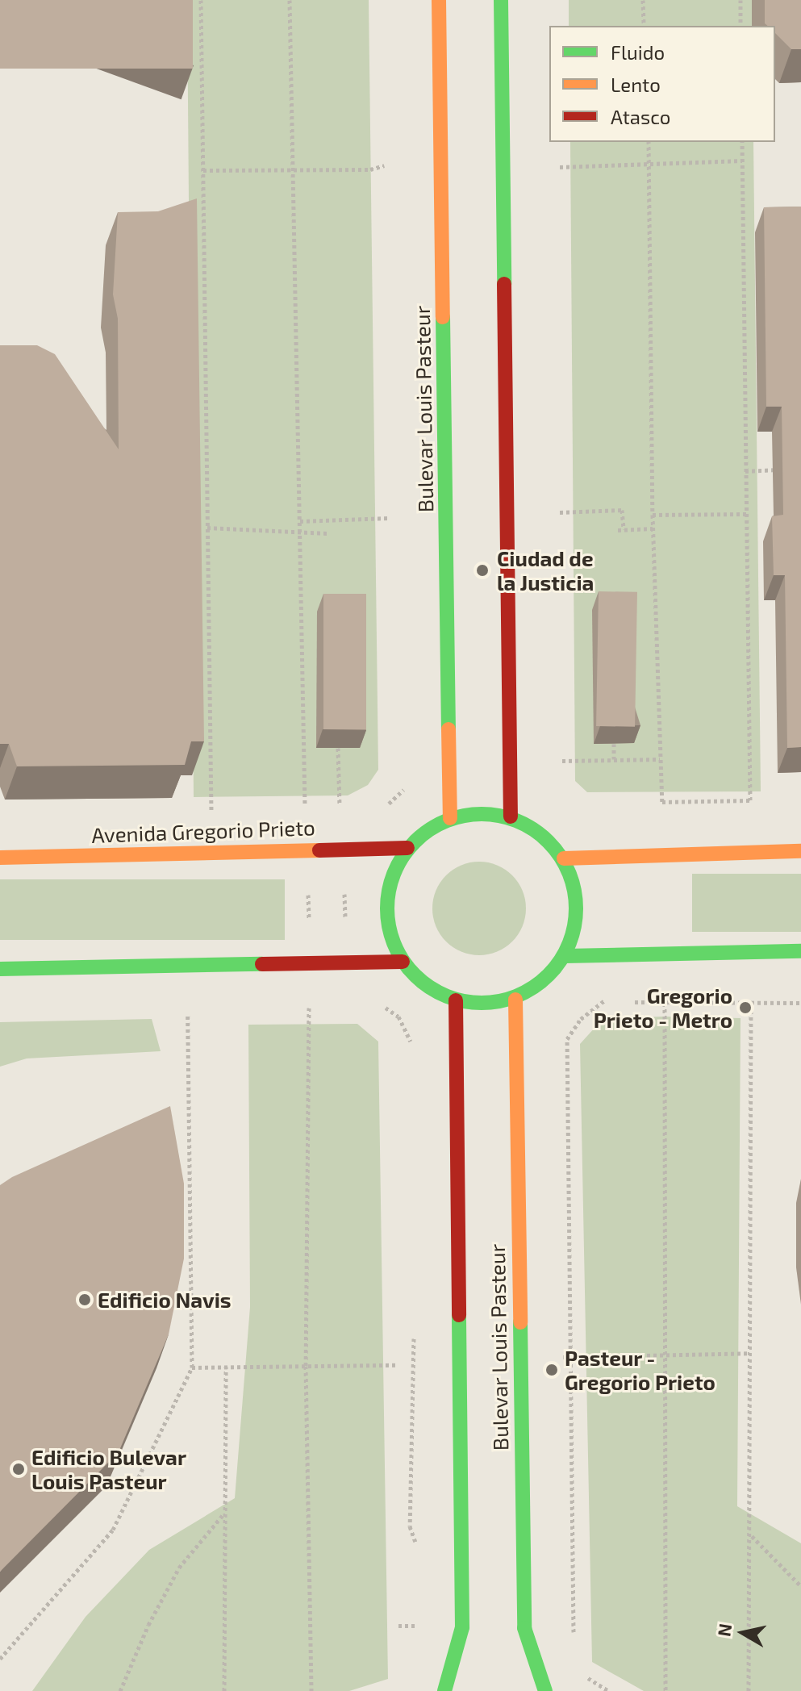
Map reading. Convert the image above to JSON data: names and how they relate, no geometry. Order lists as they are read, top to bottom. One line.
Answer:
{"streets":{"street":["Bulevar Louis Pasteur","Avenida Gregorio Prieto"]},"crossings":[["Bulevar Louis Pasteur","Avenida Gregorio Prieto"]],"places":["Ciudad de la Justicia","Gregorio Prieto - Metro","Edificio Navis","Pasteur - Gregorio Prieto","Edificio Bulevar Louis Pasteur"],"legend":["Fluido","Lento","Atasco"],"north":"left"}
